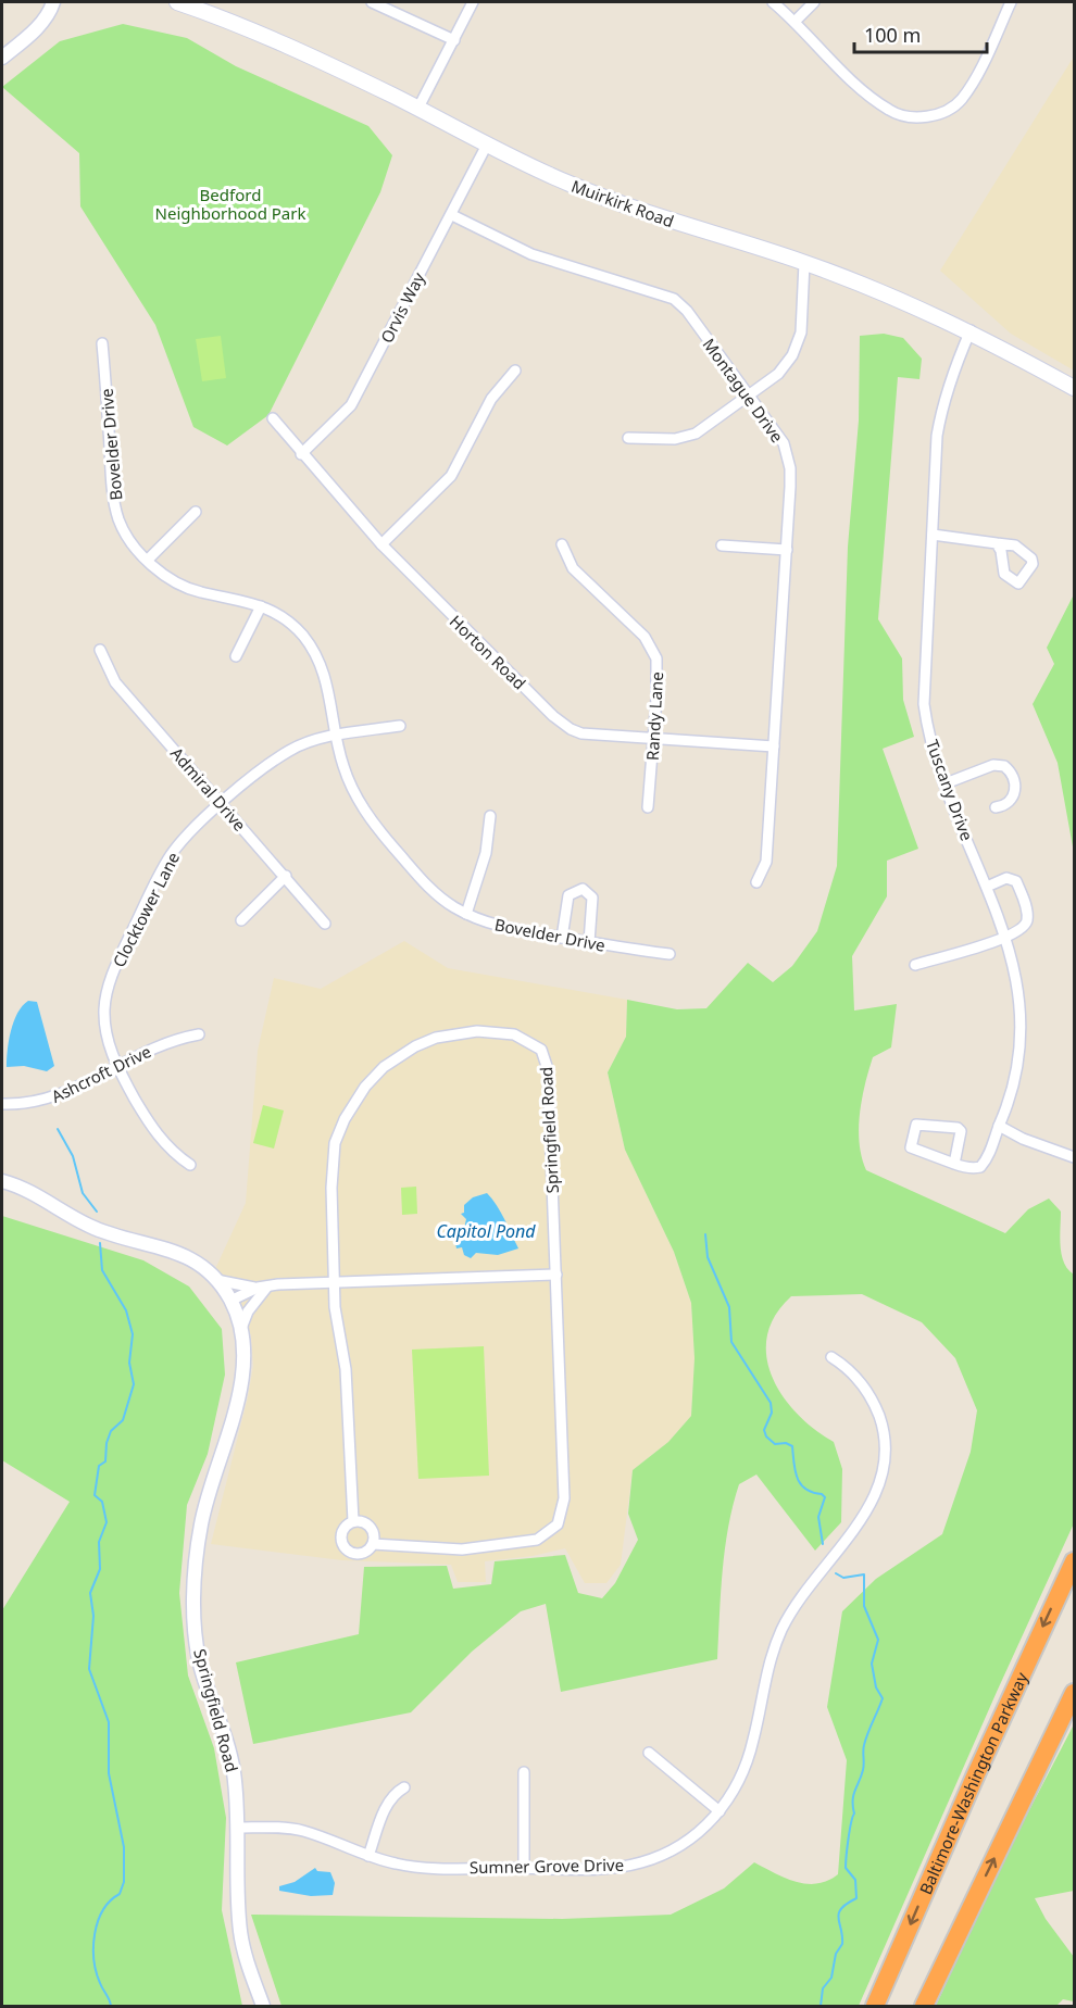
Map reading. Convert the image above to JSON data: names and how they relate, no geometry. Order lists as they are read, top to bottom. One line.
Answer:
{"streets":{"highway":["Baltimore-Washington Parkway"],"main road":["Muirkirk Road"],"street":["Orvis Way","Montague Drive","Bovelder Drive","Horton Road","Randy Lane","Admiral Drive","Tuscany Drive","Clocktower Lane","Ashcroft Drive","Springfield Road","Sumner Grove Drive"]},"crossings":[["Muirkirk Road","Orvis Way"],["Muirkirk Road","Tuscany Drive"],["Orvis Way","Montague Drive"],["Orvis Way","Horton Road"],["Montague Drive","Horton Road"],["Bovelder Drive","Clocktower Lane"],["Horton Road","Randy Lane"],["Admiral Drive","Clocktower Lane"],["Clocktower Lane","Ashcroft Drive"],["Springfield Road","Sumner Grove Drive"]],"water":["Capitol Pond"],"parks":["Bedford Neighborhood Park"],"scale_bar":"100 m"}
